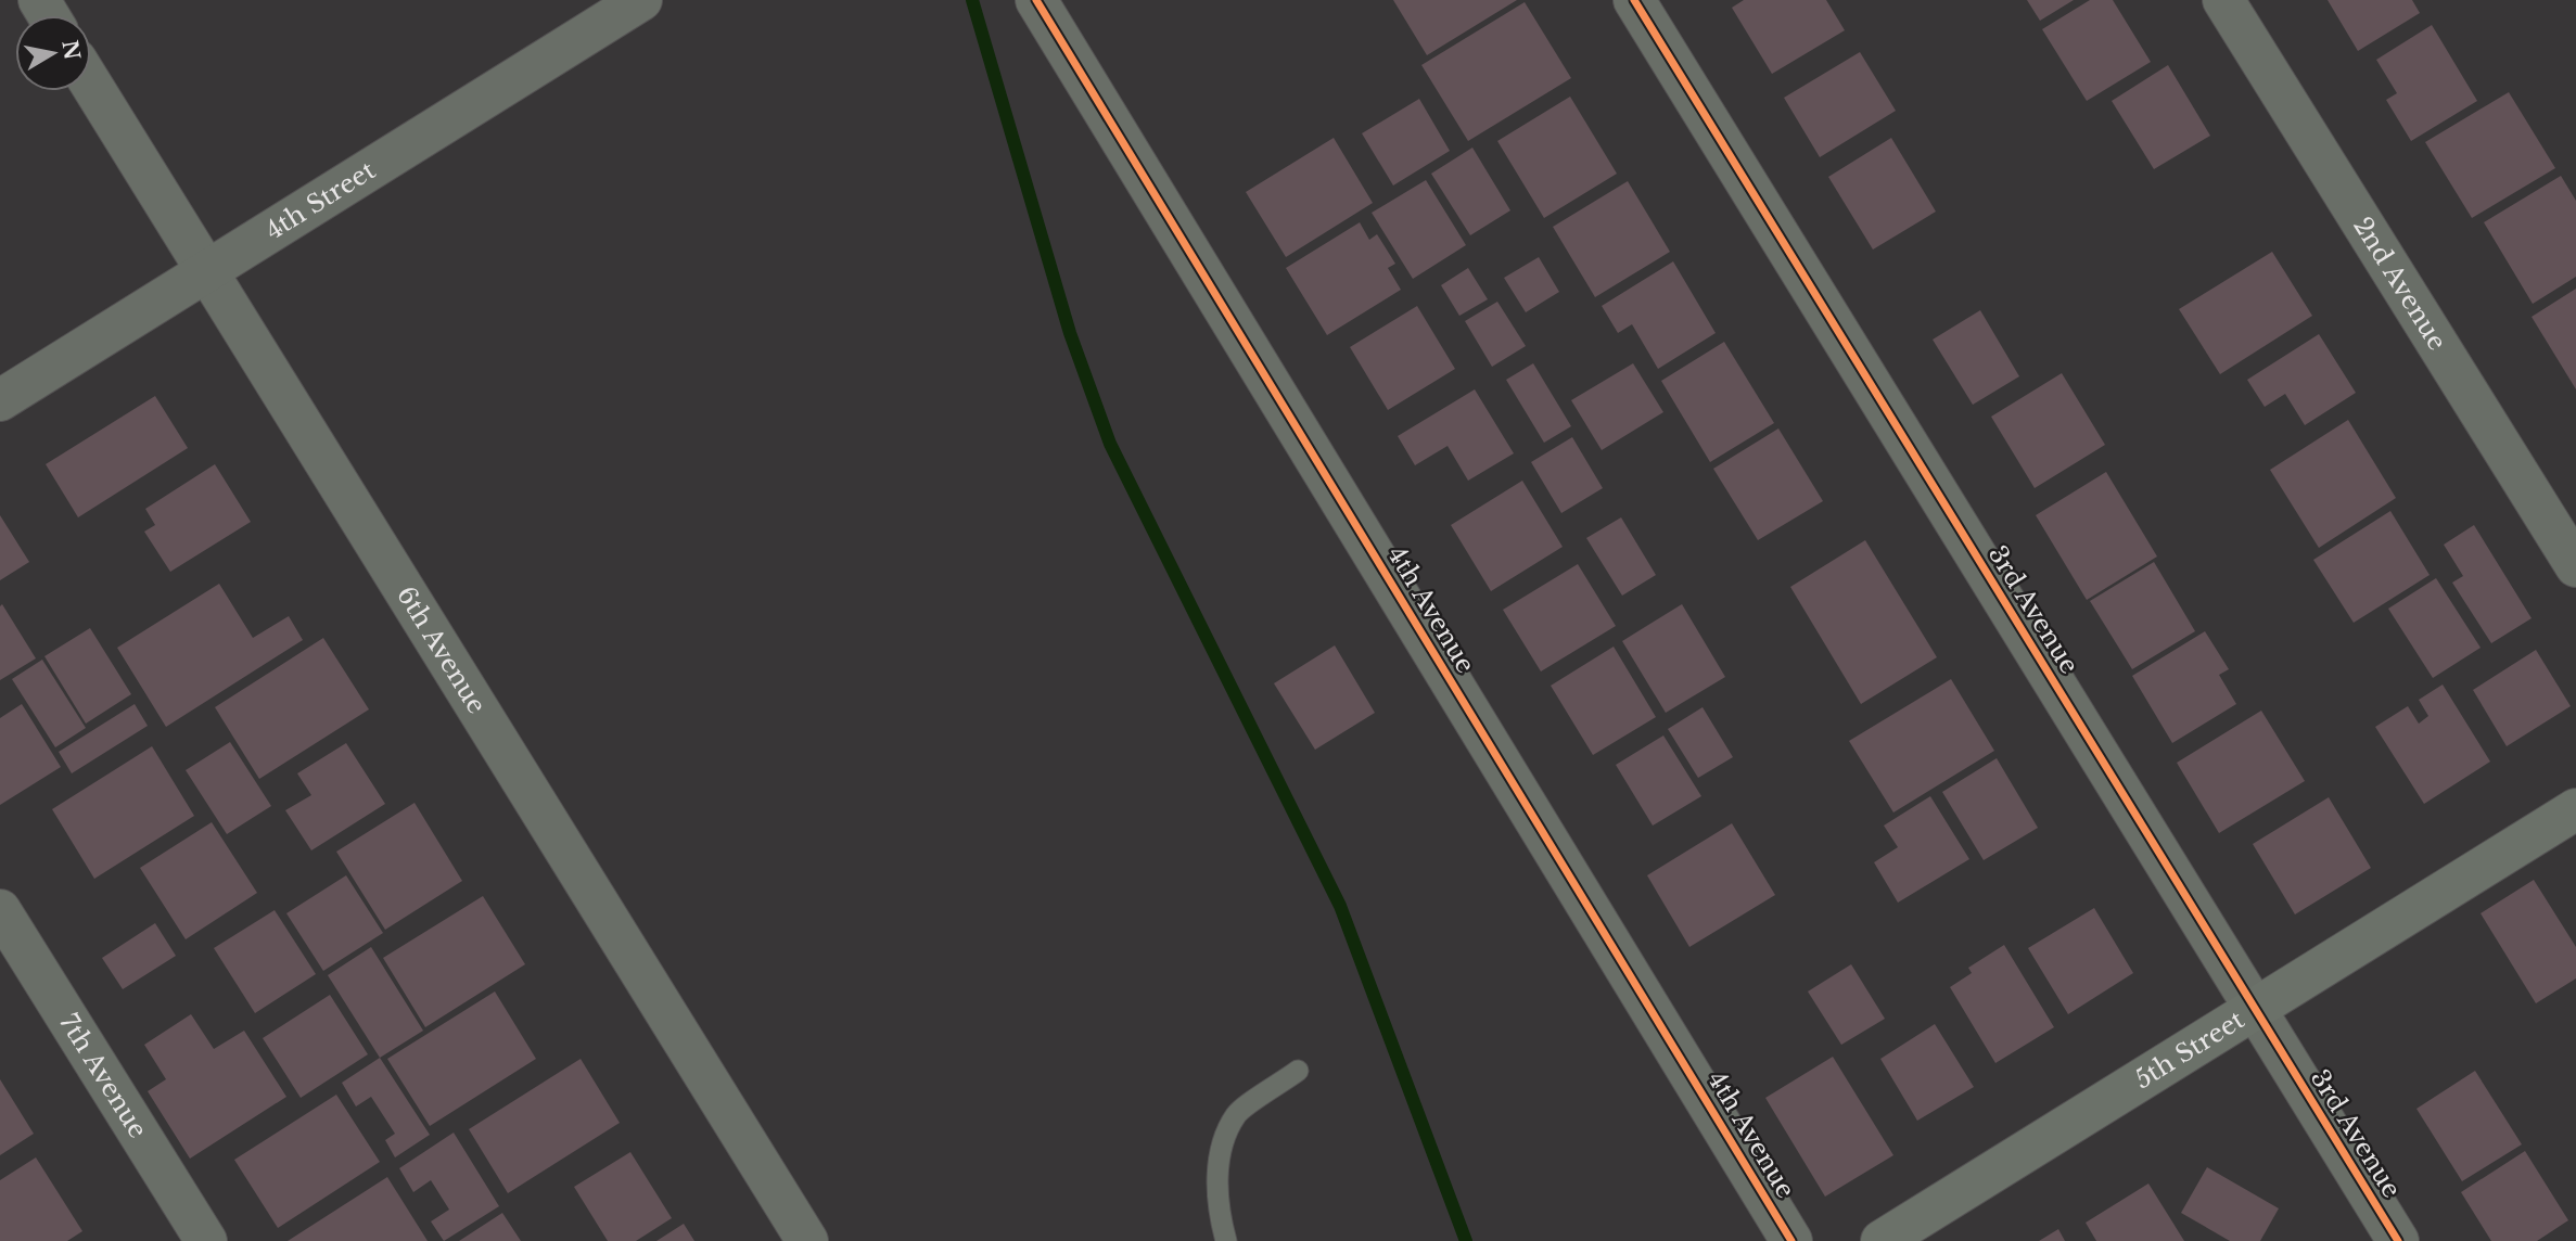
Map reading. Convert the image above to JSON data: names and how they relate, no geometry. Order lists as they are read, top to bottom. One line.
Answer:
{"streets":{"street":["4th Street","2nd Avenue","4th Avenue","3rd Avenue","6th Avenue","5th Street","7th Avenue"]},"crossings":[["4th Street","6th Avenue"],["3rd Avenue","5th Street"]],"north":"right"}
